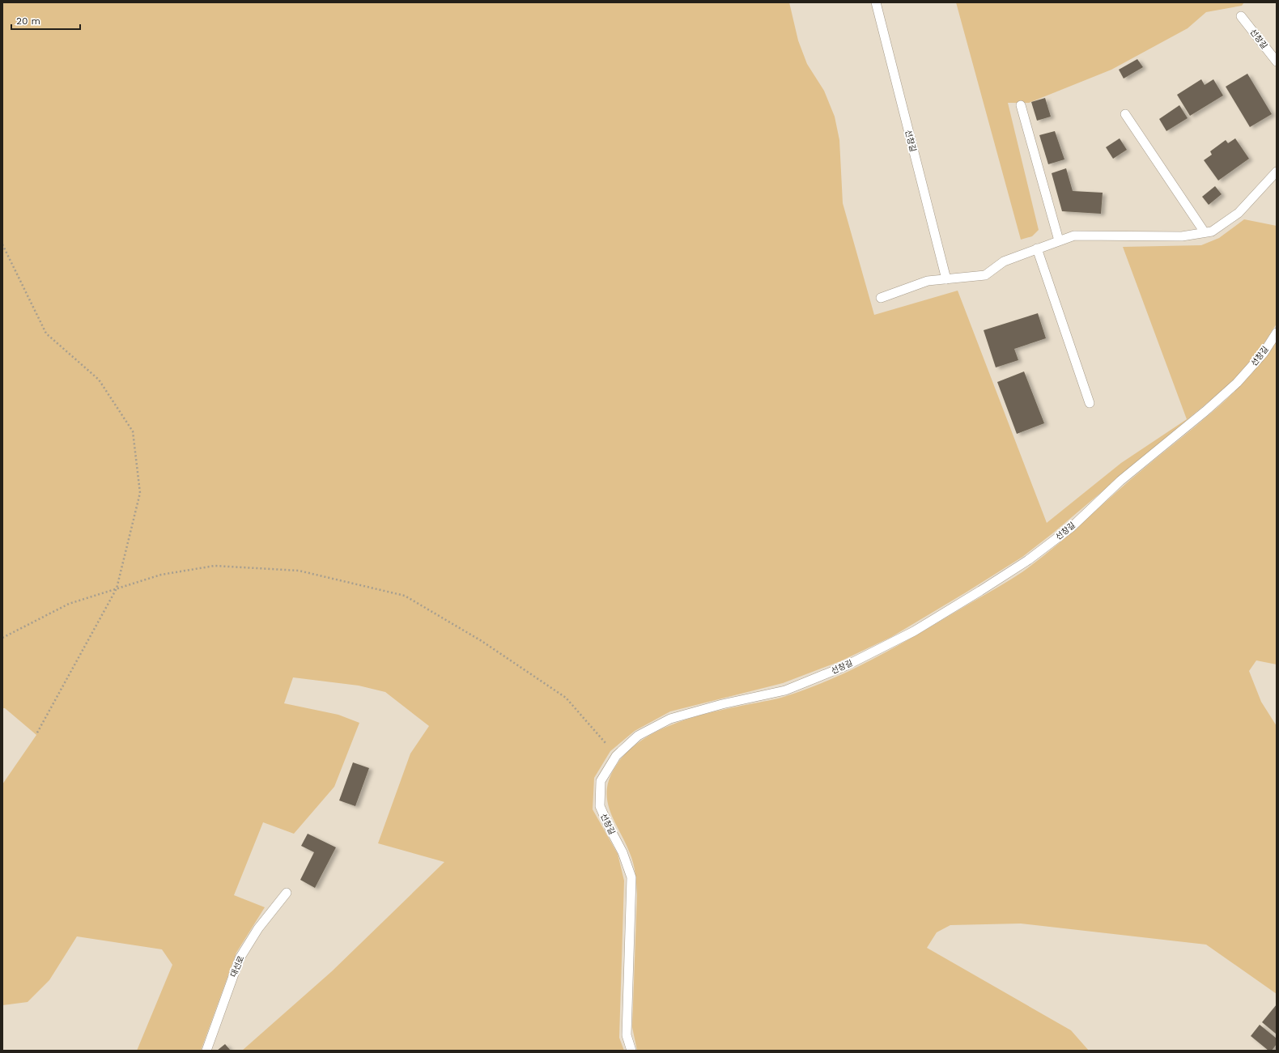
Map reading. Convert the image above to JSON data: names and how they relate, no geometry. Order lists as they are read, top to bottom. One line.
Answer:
{"streets":{"lane":["선창길","대선로"]},"scale_bar":"20 m"}
